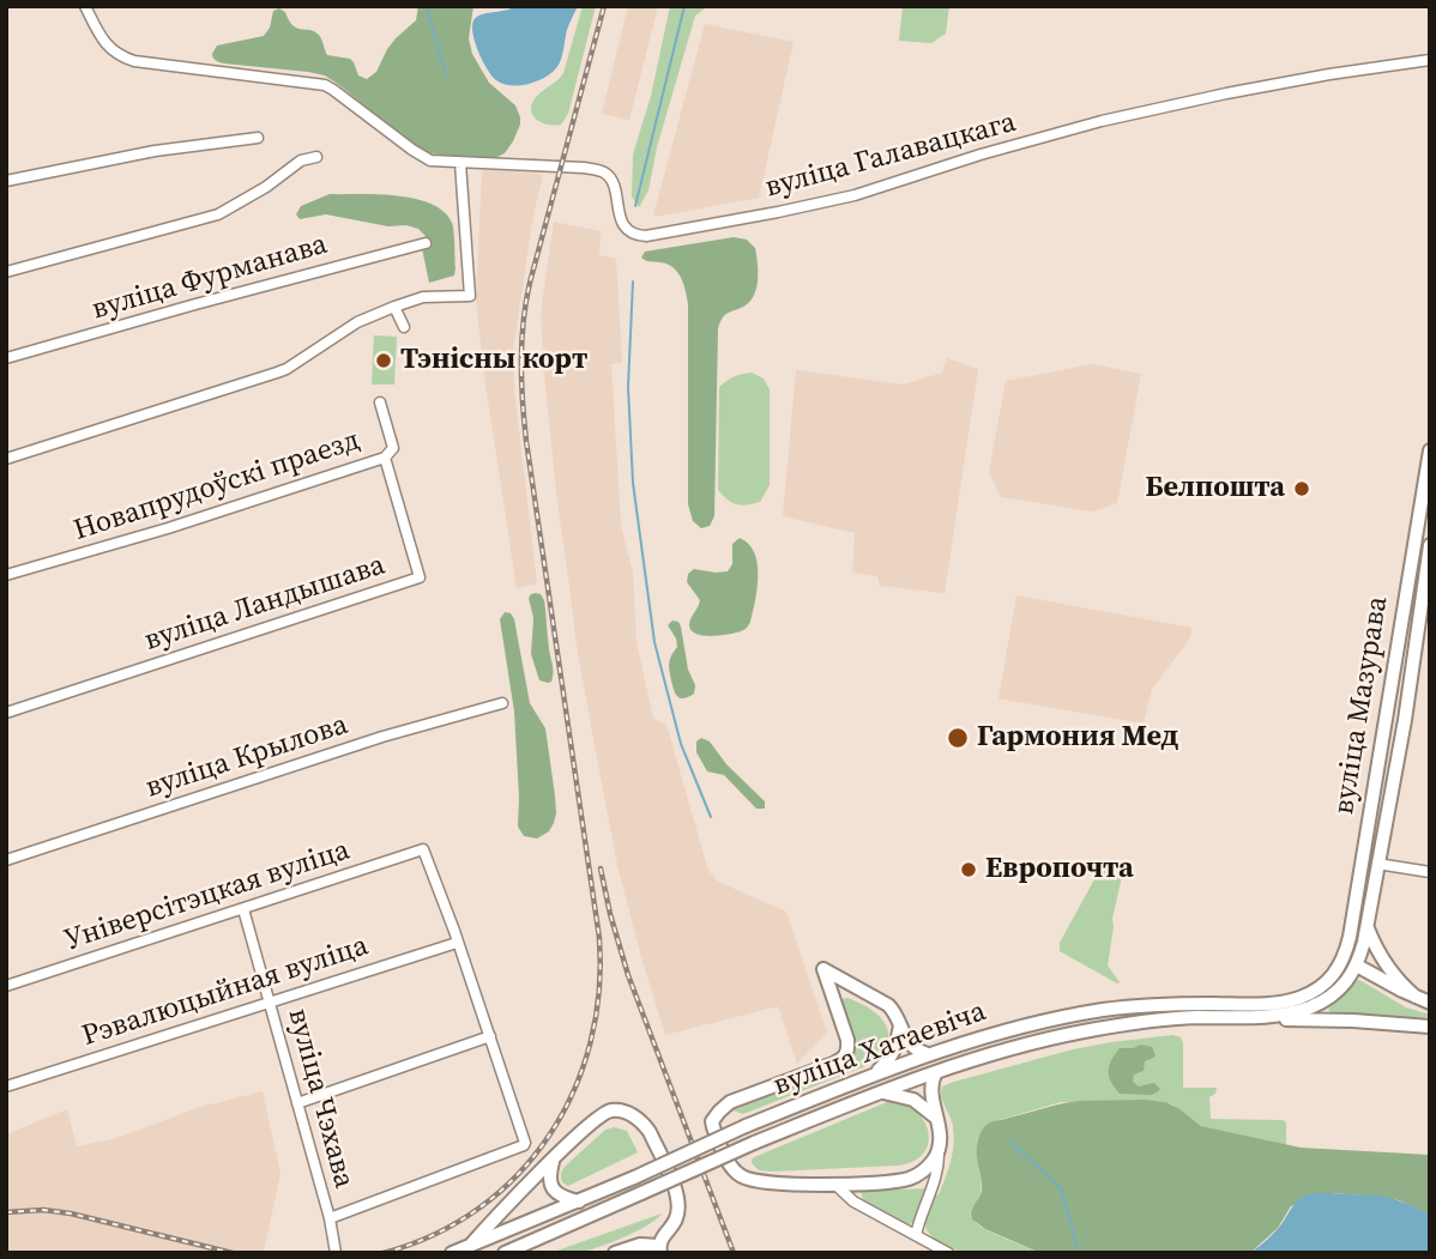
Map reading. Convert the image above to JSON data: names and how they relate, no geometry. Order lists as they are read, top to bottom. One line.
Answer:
{"streets":{"main road":["вуліца Мазурава","вуліца Хатаевіча"],"street":["вуліца Галавацкага","вуліца Фурманава","Новапрудоўскі праезд","вуліца Ландышава","вуліца Крылова","Універсітэцкая вуліца","Рэвалюцыйная вуліца","вуліца Чэхава"]},"crossings":[["Новапрудоўскі праезд","вуліца Ландышава"],["вуліца Мазурава","вуліца Хатаевіча"],["Універсітэцкая вуліца","Рэвалюцыйная вуліца"],["Універсітэцкая вуліца","вуліца Чэхава"],["Рэвалюцыйная вуліца","вуліца Чэхава"]],"places":["Тэнісны корт","Белпошта","Гармония Мед","Европочта"]}
